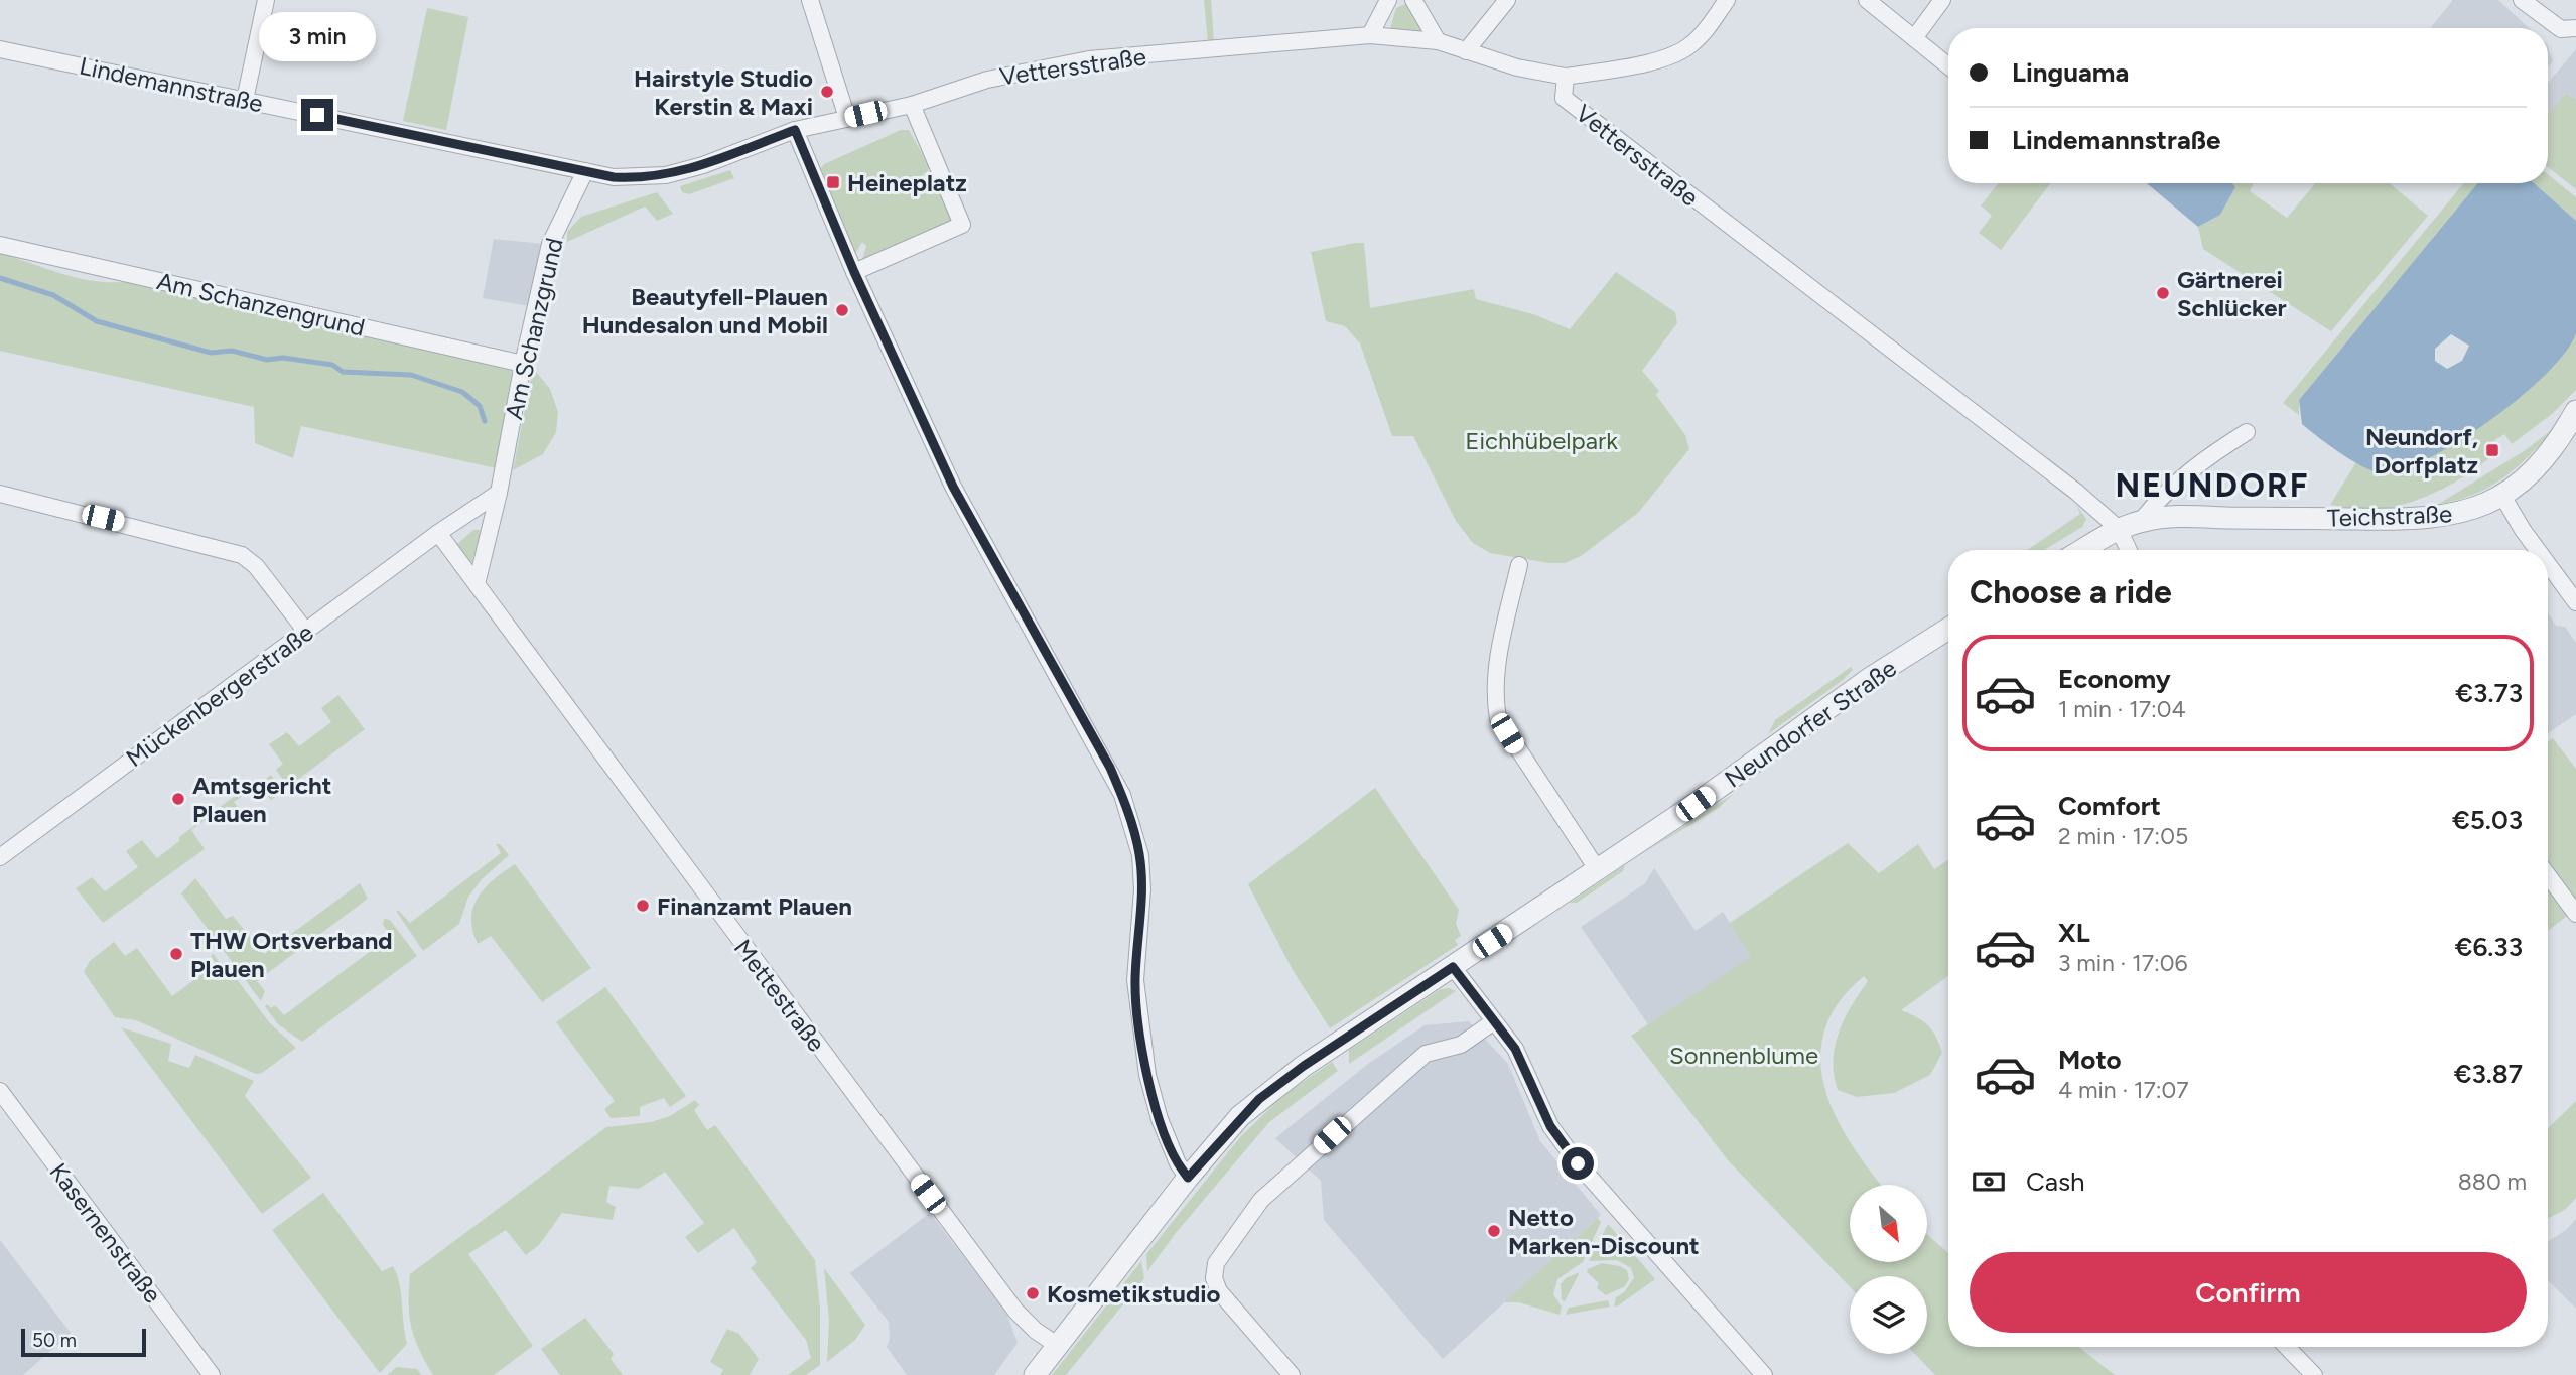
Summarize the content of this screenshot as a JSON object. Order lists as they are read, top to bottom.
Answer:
{
  "streets": {
    "street": [
      "Vettersstraße",
      "Lindemannstraße",
      "Am Schanzengrund",
      "Am Schanzgrund",
      "Teichstraße",
      "Mückenbergerstraße",
      "Neundorfer Straße",
      "Mettestraße",
      "Kasernenstraße"
    ]
  },
  "crossings": [
    ["Vettersstraße", "Teichstraße"],
    ["Lindemannstraße", "Am Schanzgrund"],
    ["Am Schanzengrund", "Am Schanzgrund"],
    ["Am Schanzgrund", "Mettestraße"],
    ["Mückenbergerstraße", "Mettestraße"],
    ["Neundorfer Straße", "Mettestraße"]
  ],
  "districts": ["NEUNDORF"],
  "parks": ["Eichhübelpark", "Sonnenblume"],
  "places": {
    "other": [
      "Hairstyle Studio Kerstin & Maxi",
      "Gärtnerei Schlücker",
      "Beautyfell-Plauen Hundesalon und Mobil",
      "Amtsgericht Plauen",
      "Finanzamt Plauen",
      "THW Ortsverband Plauen",
      "Netto Marken-Discount",
      "Kosmetikstudio"
    ],
    "transit": ["Heineplatz", "Neundorf, Dorfplatz"]
  },
  "scale_bar": "50 m",
  "north": "bottom right",
  "page": {
    "bubble": "3 min",
    "banner": ["Linguama", "Lindemannstraße"],
    "heading": "Choose a ride",
    "list": [
      {
        "name": "Economy",
        "note": "1 min · 17:04",
        "value": "€3.73"
      },
      {
        "name": "Comfort",
        "note": "2 min · 17:05",
        "value": "€5.03"
      },
      {
        "name": "XL",
        "note": "3 min · 17:06",
        "value": "€6.33"
      },
      {
        "name": "Moto",
        "note": "4 min · 17:07",
        "value": "€3.87"
      }
    ],
    "pay": ["Cash", "880 m"],
    "buttons": "Confirm",
    "scale": "50 m"
  }
}
